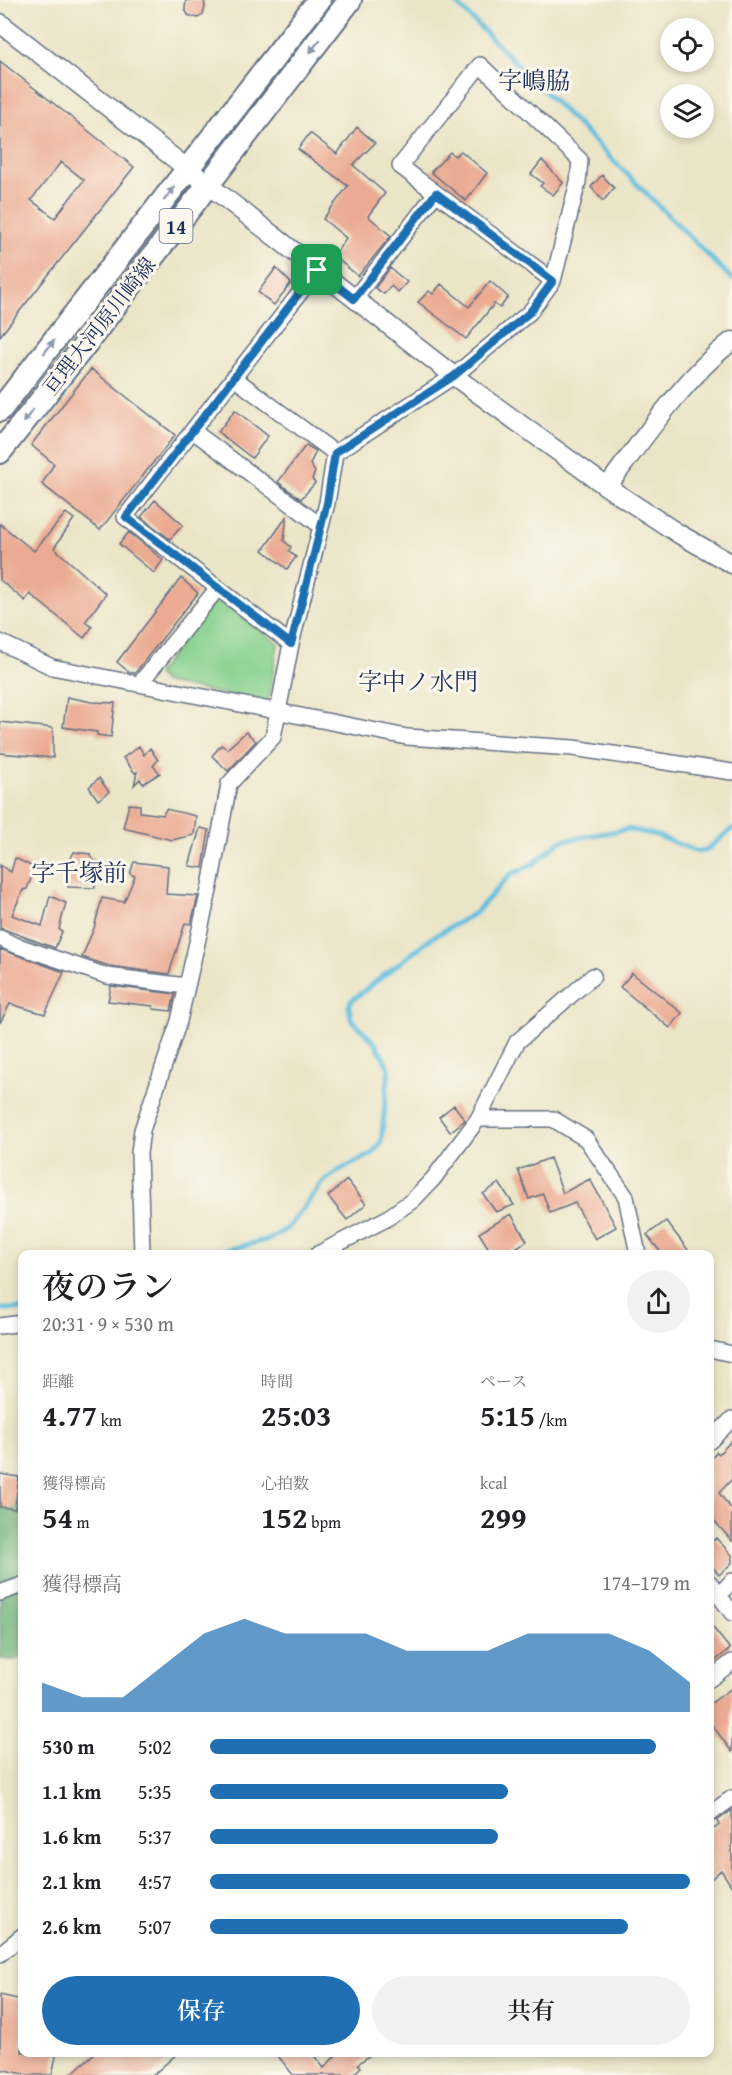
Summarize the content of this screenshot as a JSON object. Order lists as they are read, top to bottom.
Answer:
{
  "streets": {
    "main road": ["14", "亘理大河原川崎線"]
  },
  "districts": ["字嶋脇", "字中ノ水門", "字千塚前"],
  "page": {
    "heading": ["夜のラン", "20:31 · 9 × 530 m"],
    "stats": [
      ["距離", "4.77 km"],
      ["時間", "25:03"],
      ["ペース", "5:15 /km"],
      ["獲得標高", "54 m"],
      ["心拍数", "152 bpm"],
      ["kcal", "299"]
    ],
    "chart": ["獲得標高", "174–179 m"],
    "list": [
      {
        "name": "530 m",
        "note": "5:02"
      },
      {
        "name": "1.1 km",
        "note": "5:35"
      },
      {
        "name": "1.6 km",
        "note": "5:37"
      },
      {
        "name": "2.1 km",
        "note": "4:57"
      },
      {
        "name": "2.6 km",
        "note": "5:07"
      }
    ],
    "buttons": ["保存", "共有"]
  }
}
